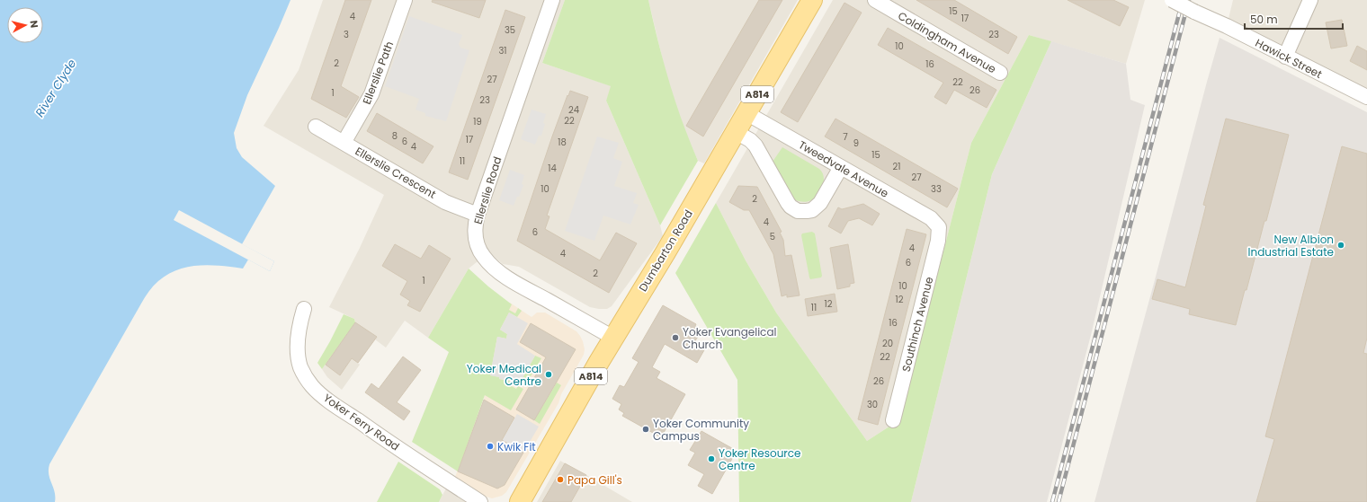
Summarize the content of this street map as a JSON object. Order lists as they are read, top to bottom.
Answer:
{
  "streets": {
    "main road": ["A814", "Dumbarton Road"],
    "street": [
      "Coldingham Avenue",
      "Hawick Street",
      "Ellerslie Path",
      "Tweedvale Avenue",
      "Ellerslie Crescent",
      "Ellerslie Road",
      "Southinch Avenue",
      "Yoker Ferry Road"
    ]
  },
  "crossings": [
    ["Ellerslie Path", "Ellerslie Crescent"],
    ["Tweedvale Avenue", "Dumbarton Road"],
    ["Tweedvale Avenue", "Southinch Avenue"],
    ["Ellerslie Crescent", "Ellerslie Road"],
    ["Ellerslie Road", "Dumbarton Road"]
  ],
  "water": ["River Clyde"],
  "places": [
    "New Albion Industrial Estate",
    "Yoker Evangelical Church",
    "Yoker Medical Centre",
    "Yoker Community Campus",
    "Kwik Fit",
    "Yoker Resource Centre",
    "Papa Gill's"
  ],
  "house_numbers": [
    "15",
    "4",
    "17",
    "35",
    "3",
    "23",
    "10",
    "31",
    "2",
    "16",
    "27",
    "22",
    "26",
    "1",
    "23",
    "24",
    "22",
    "19",
    "8",
    "7",
    "17",
    "6",
    "18",
    "9",
    "4",
    "15",
    "11",
    "21",
    "14",
    "27",
    "10",
    "33",
    "2",
    "4",
    "6",
    "5",
    "4",
    "4",
    "6",
    "2",
    "1",
    "10",
    "12",
    "12",
    "11",
    "16",
    "20",
    "22",
    "26",
    "30"
  ],
  "scale_bar": "50 m",
  "north": "right"
}
